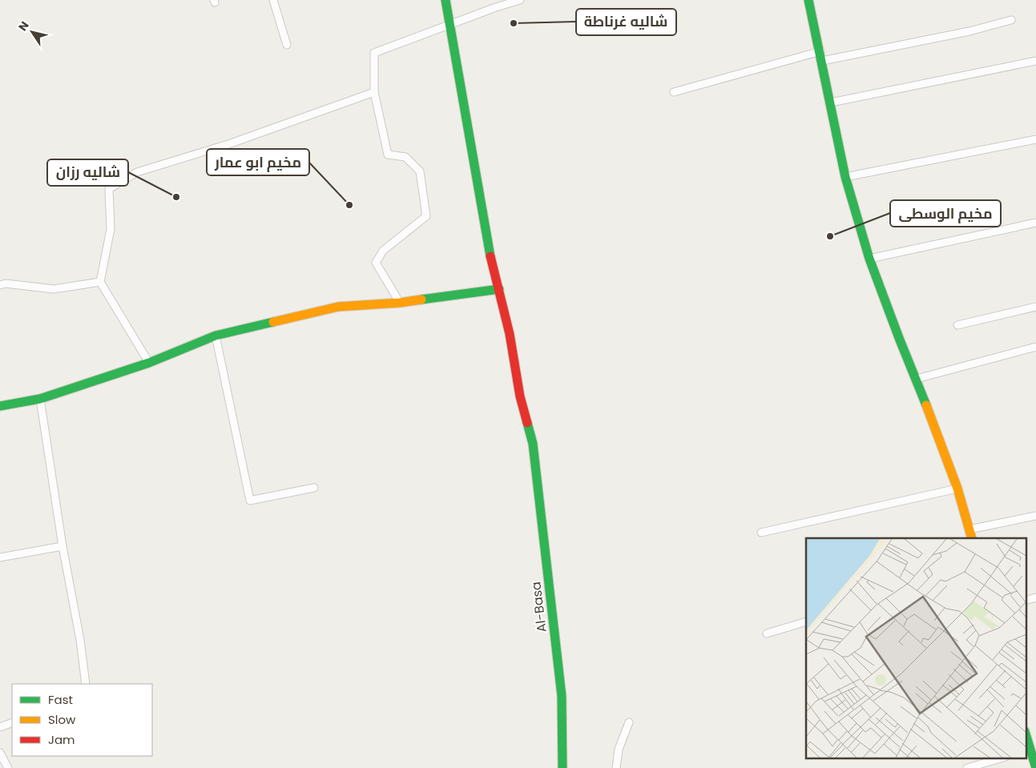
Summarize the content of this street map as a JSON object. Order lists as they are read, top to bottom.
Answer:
{
  "streets": {
    "street": ["Al-Basa"]
  },
  "places": [
    "شاليه غرناطة",
    "شاليه رزان",
    "مخيم ابو عمار",
    "مخيم الوسطى"
  ],
  "legend": ["Fast", "Slow", "Jam"],
  "north": "top left"
}
